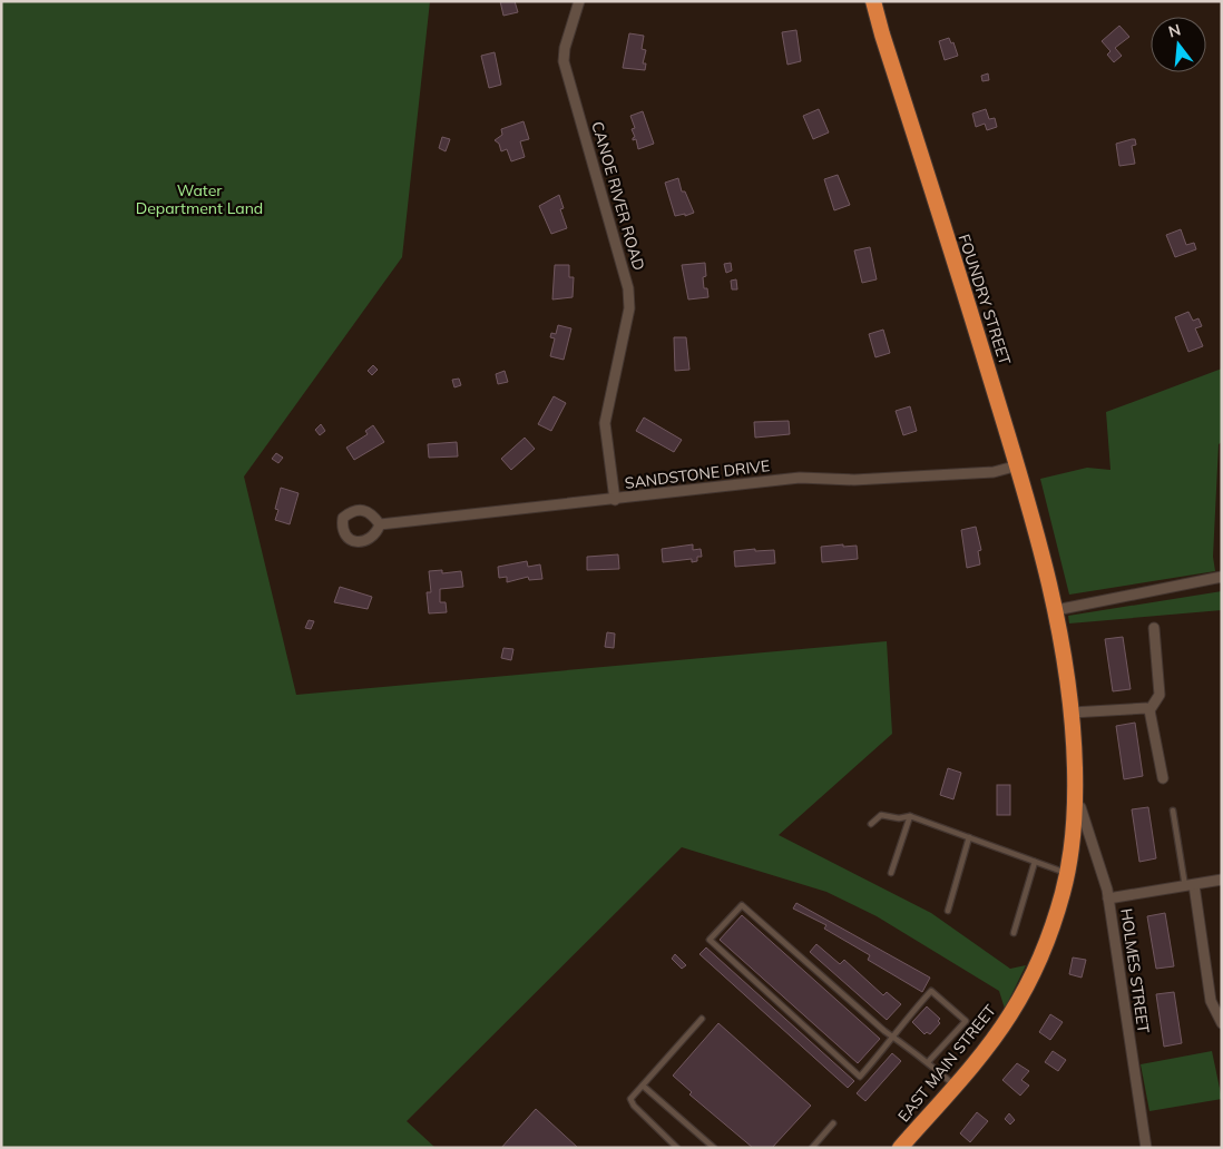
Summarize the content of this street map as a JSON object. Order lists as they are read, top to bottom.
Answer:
{
  "streets": {
    "highway": ["FOUNDRY STREET", "EAST MAIN STREET"],
    "street": ["CANOE RIVER ROAD", "SANDSTONE DRIVE", "HOLMES STREET"]
  },
  "crossings": [
    ["CANOE RIVER ROAD", "SANDSTONE DRIVE"],
    ["FOUNDRY STREET", "SANDSTONE DRIVE"],
    ["FOUNDRY STREET", "EAST MAIN STREET"],
    ["HOLMES STREET", "EAST MAIN STREET"]
  ],
  "parks": ["Water Department Land"],
  "north": "top"
}
